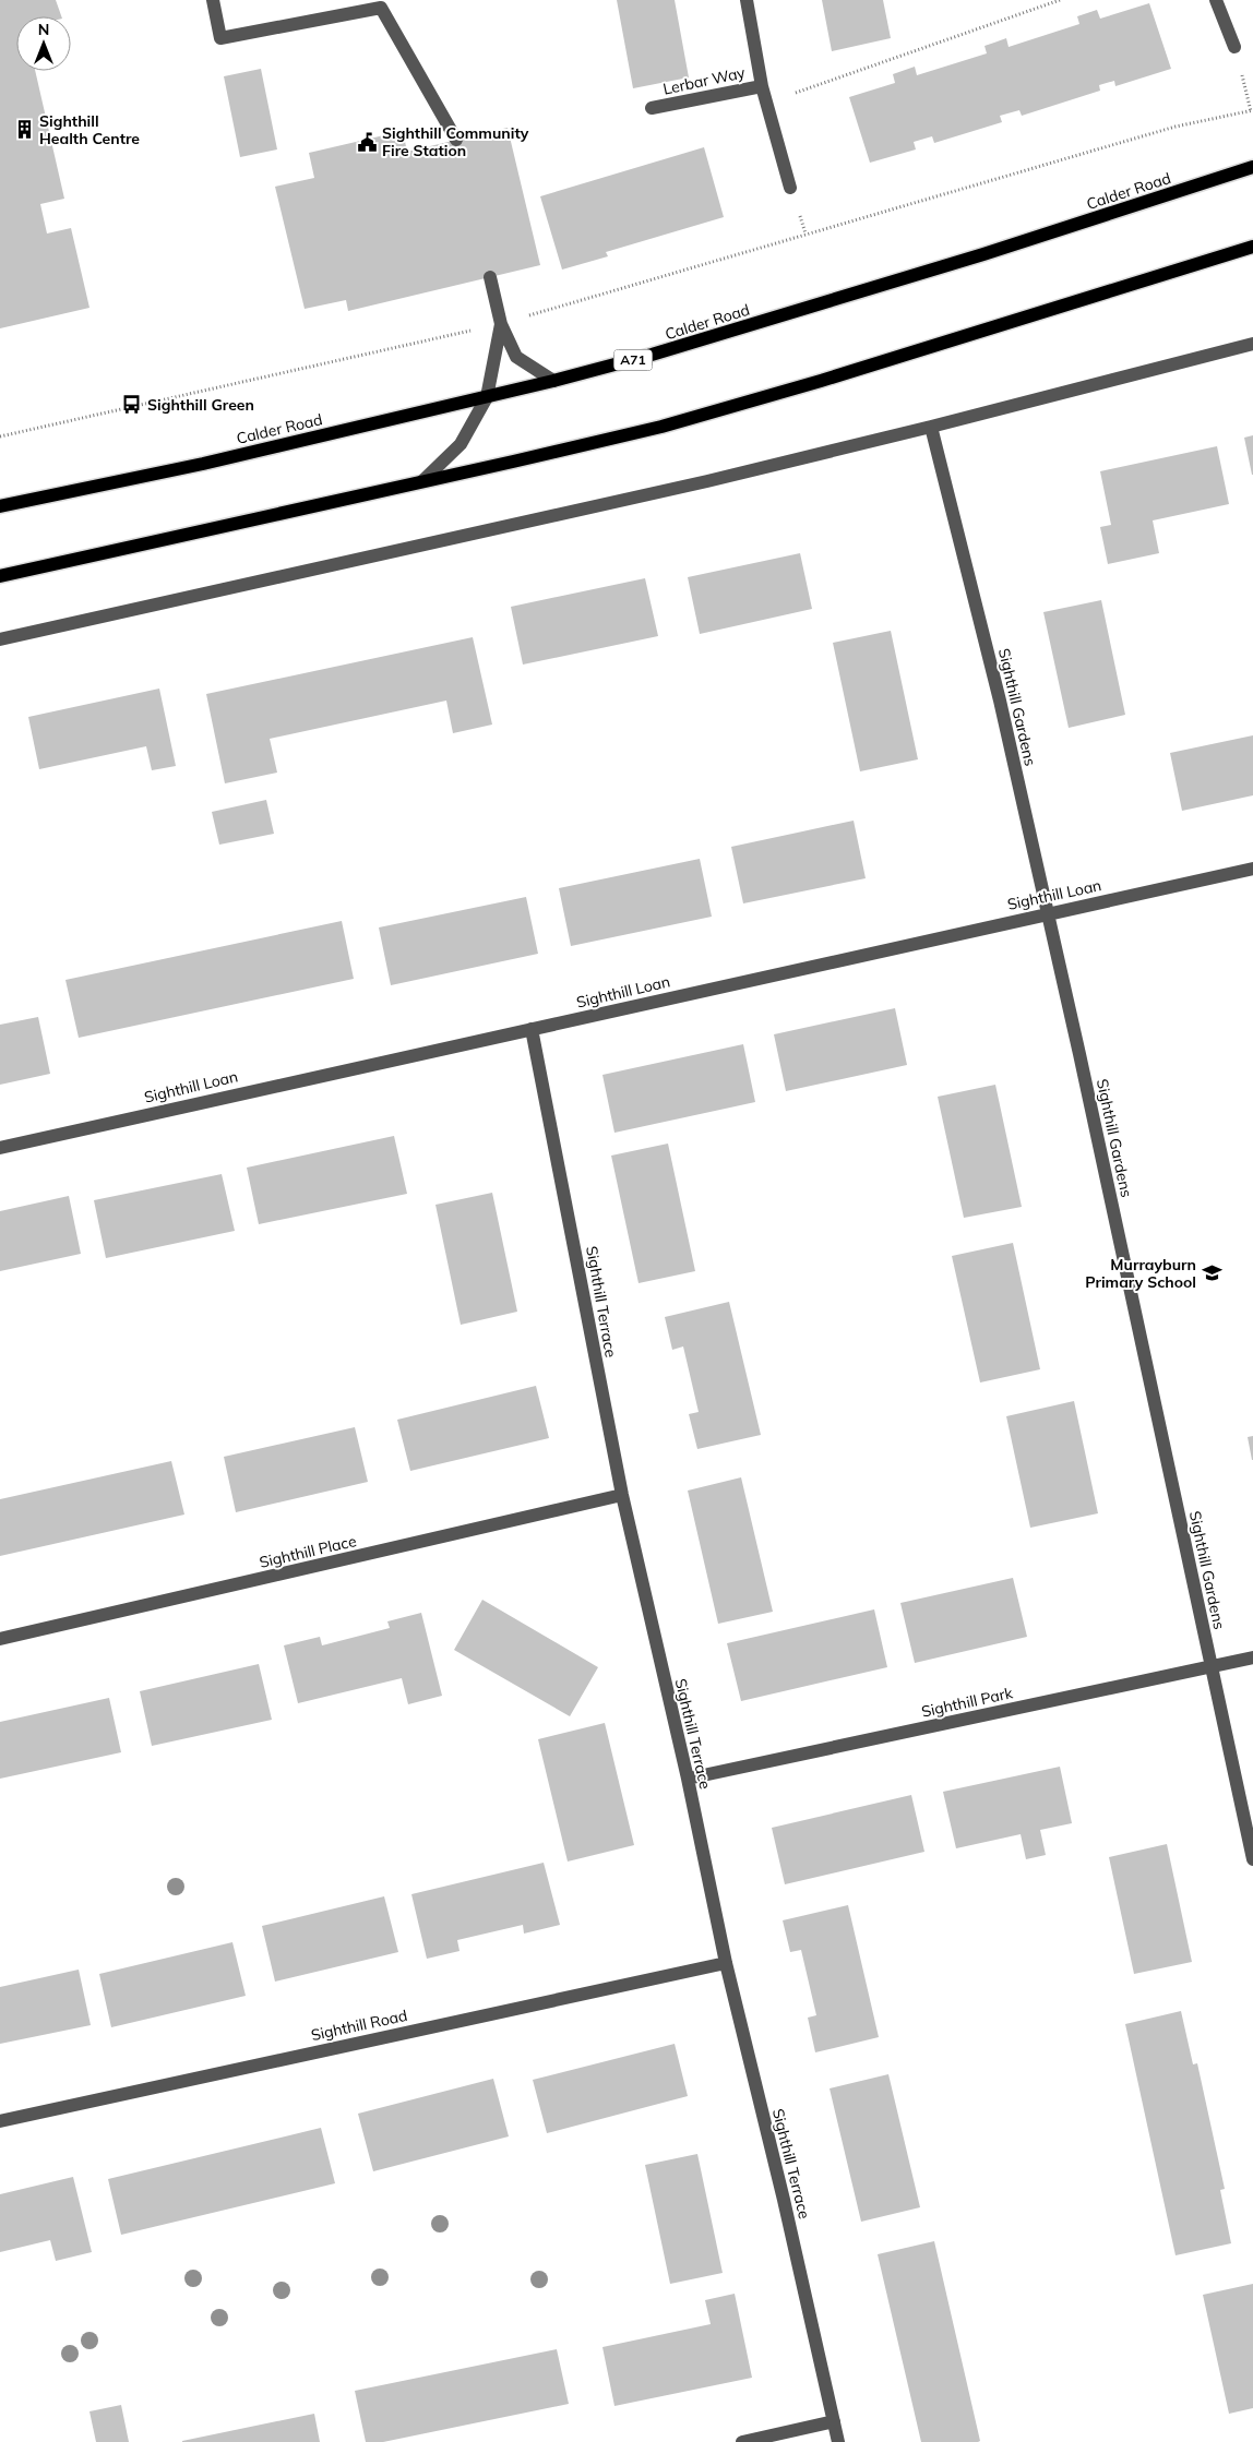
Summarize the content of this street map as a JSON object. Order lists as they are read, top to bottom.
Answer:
{
  "streets": {
    "main road": ["Calder Road", "A71"],
    "street": [
      "Lerbar Way",
      "Sighthill Gardens",
      "Sighthill Loan",
      "Sighthill Terrace",
      "Sighthill Place",
      "Sighthill Park",
      "Sighthill Road"
    ]
  },
  "crossings": [
    ["Sighthill Gardens", "Sighthill Loan"],
    ["Sighthill Gardens", "Sighthill Park"],
    ["Sighthill Loan", "Sighthill Terrace"],
    ["Sighthill Terrace", "Sighthill Place"],
    ["Sighthill Terrace", "Sighthill Park"],
    ["Sighthill Terrace", "Sighthill Road"]
  ],
  "places": {
    "building": ["Sighthill Health Centre"],
    "public building": ["Sighthill Community Fire Station"],
    "bus stop": ["Sighthill Green"],
    "school or university": ["Murrayburn Primary School"]
  },
  "north": "top"
}
